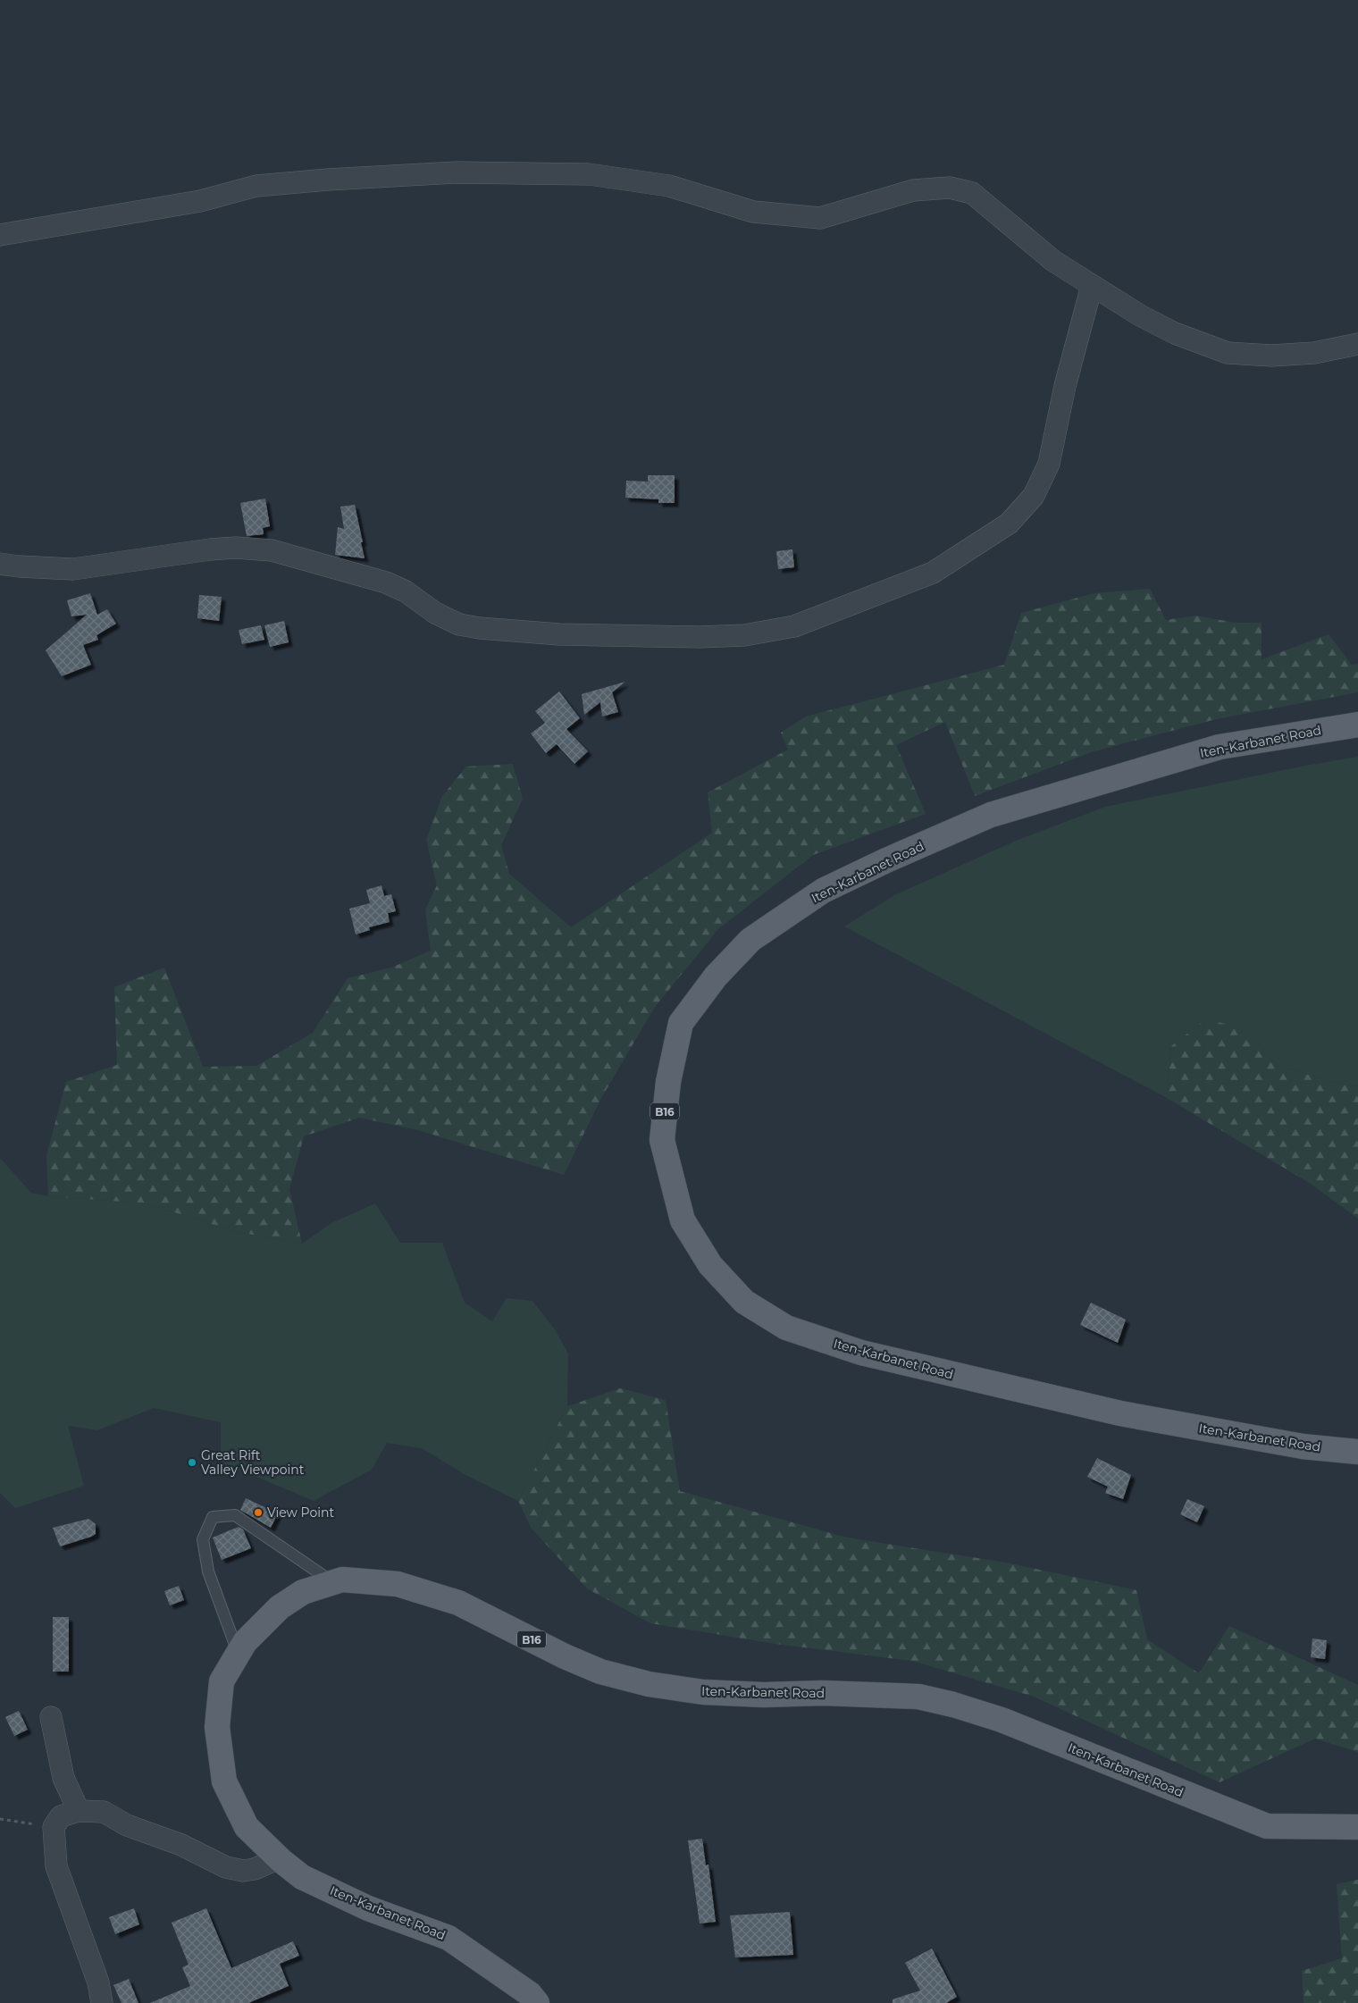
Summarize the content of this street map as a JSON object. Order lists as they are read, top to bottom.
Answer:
{
  "streets": {
    "main road": ["Iten-Karbanet Road", "B16"]
  },
  "places": ["Great Rift Valley Viewpoint", "View Point"]
}
